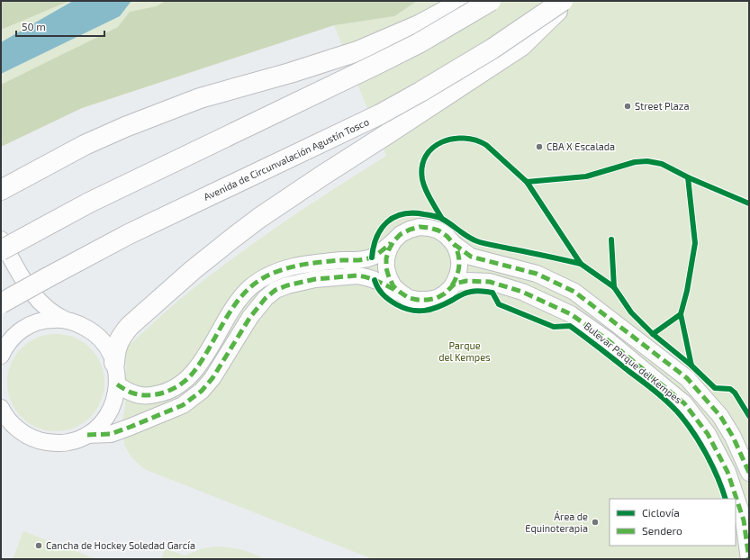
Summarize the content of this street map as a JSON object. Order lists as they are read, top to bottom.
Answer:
{
  "streets": {
    "highway": ["Avenida de Circunvalación Agustín Tosco"],
    "street": ["Bulevar Parque del Kempes"]
  },
  "parks": ["Parque del Kempes"],
  "places": [
    "Street Plaza",
    "CBA X Escalada",
    "Área de Equinoterapia",
    "Cancha de Hockey Soledad García"
  ],
  "legend": ["Ciclovía", "Sendero"],
  "scale_bar": "50 m"
}
